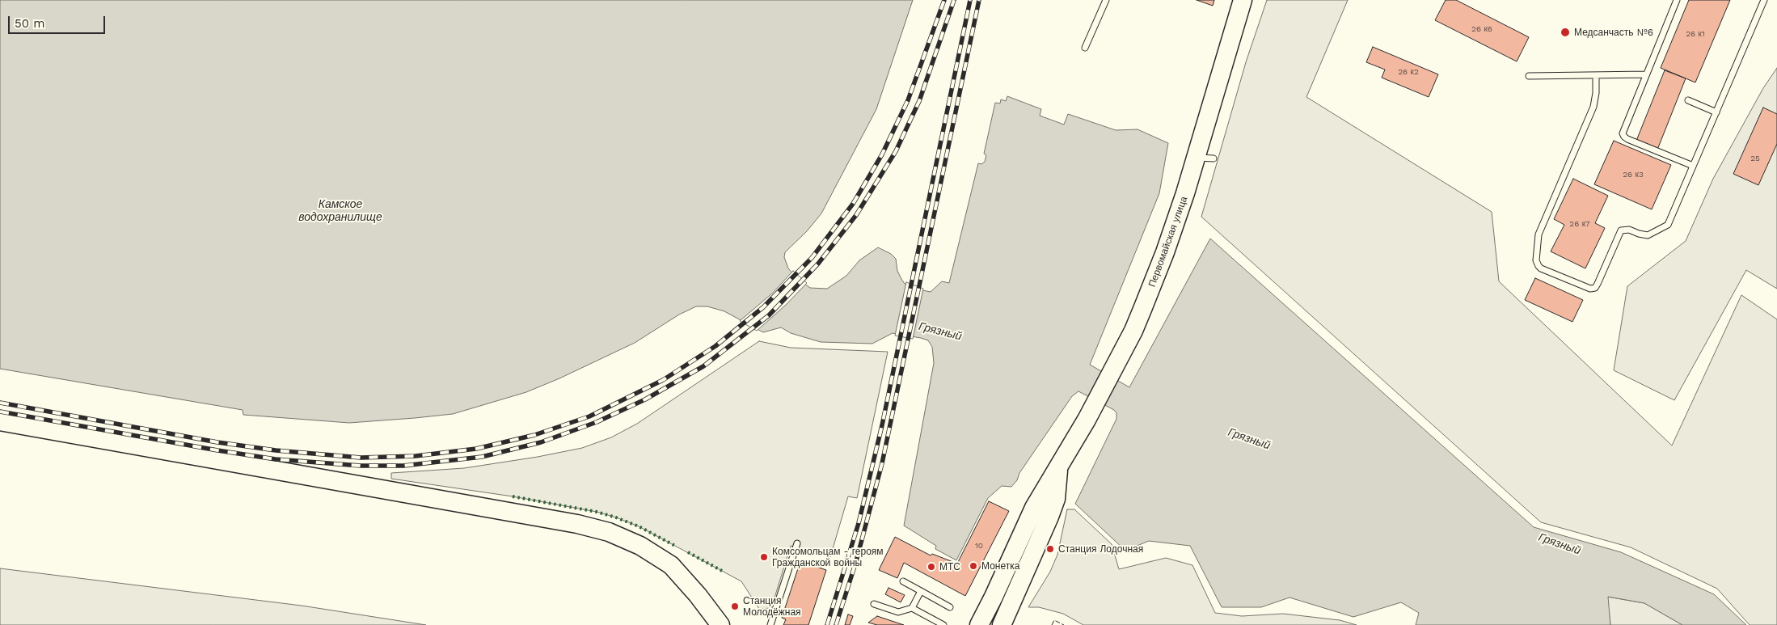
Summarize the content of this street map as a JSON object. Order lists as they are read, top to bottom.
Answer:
{
  "streets": {
    "main road": ["Первомайская улица"]
  },
  "water": ["Камское водохранилище", "Грязный"],
  "places": [
    "Медсанчасть №6",
    "Станция Лодочная",
    "Комсомольцам - героям Гражданской войны",
    "Монетка",
    "МТС",
    "Станция Молодёжная"
  ],
  "house_numbers": [
    "26 к6",
    "26 к1",
    "26 к2",
    "25",
    "26 к3",
    "26 к7",
    "10"
  ],
  "scale_bar": "50 m"
}
